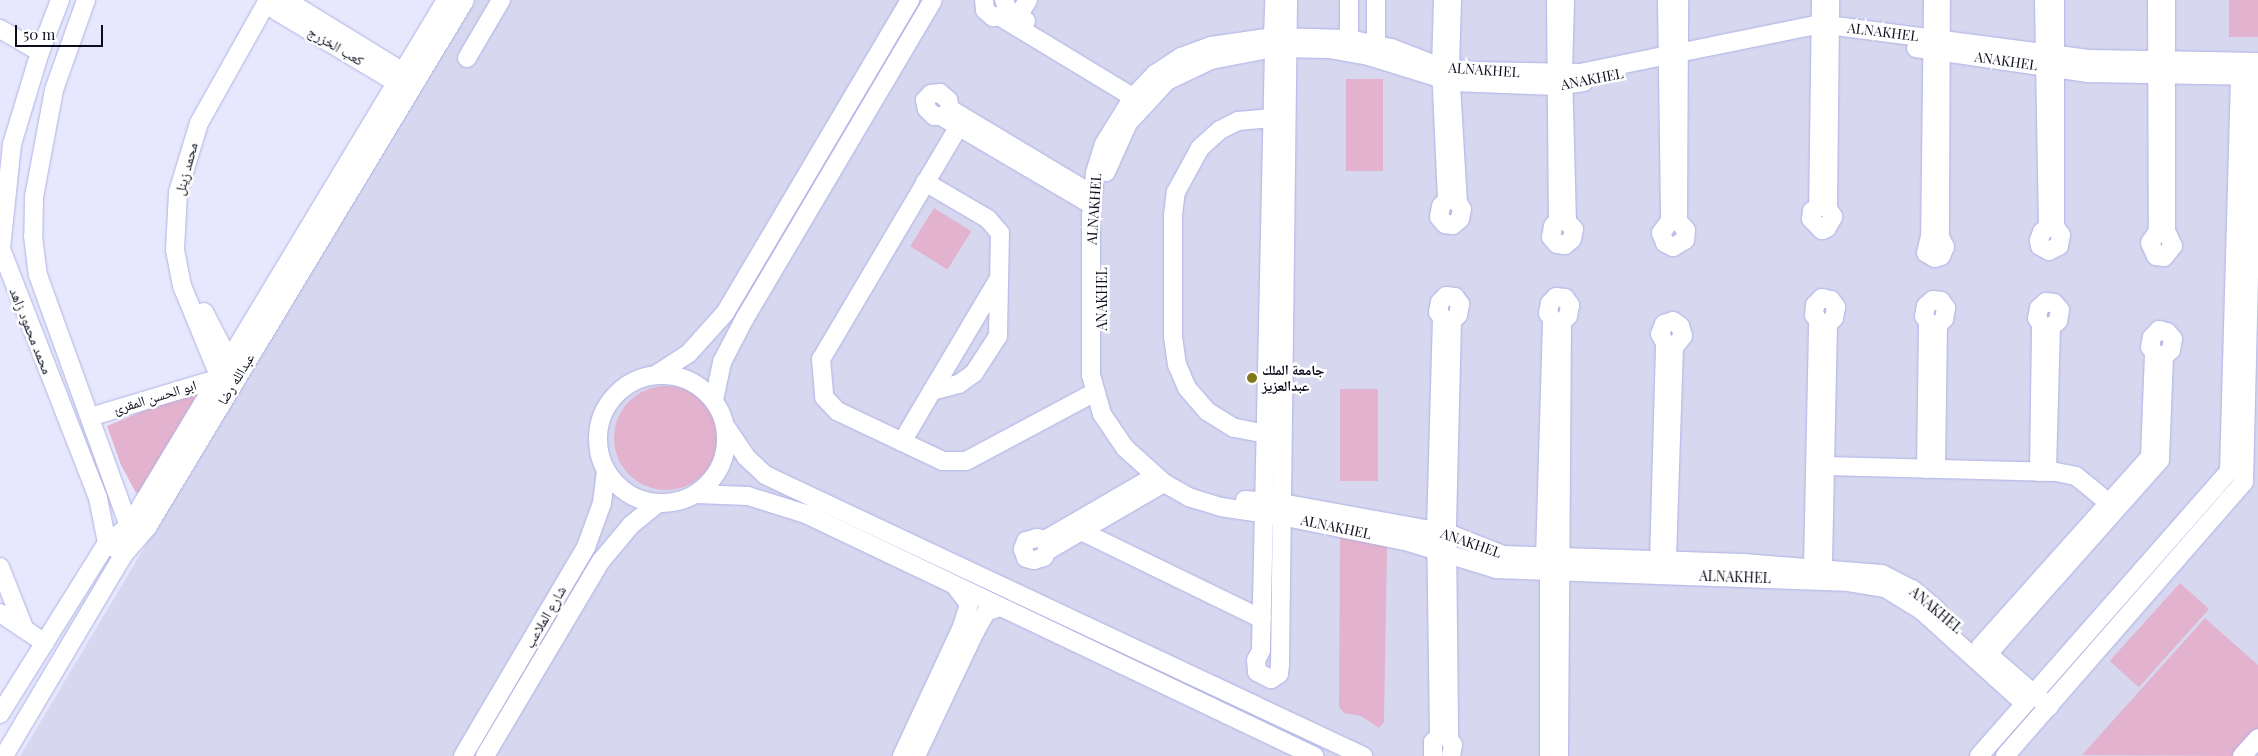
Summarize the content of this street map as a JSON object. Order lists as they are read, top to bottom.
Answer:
{
  "streets": {
    "street": [
      "ALNAKHEL",
      "كعب الخزرج",
      "ANAKHEL",
      "محمد زينل",
      "محمد محمود زاهد",
      "عبدالله رضا",
      "ابو الحسن المقرئ",
      "شارع الملاعب"
    ]
  },
  "crossings": [
    ["ALNAKHEL", "ANAKHEL"],
    ["كعب الخزرج", "محمد زينل"],
    ["كعب الخزرج", "عبدالله رضا"],
    ["محمد زينل", "عبدالله رضا"],
    ["محمد زينل", "ابو الحسن المقرئ"],
    ["محمد محمود زاهد", "عبدالله رضا"],
    ["محمد محمود زاهد", "ابو الحسن المقرئ"],
    ["عبدالله رضا", "ابو الحسن المقرئ"]
  ],
  "places": ["جامعة الملك عبدالعزيز"],
  "scale_bar": "50 m"
}
